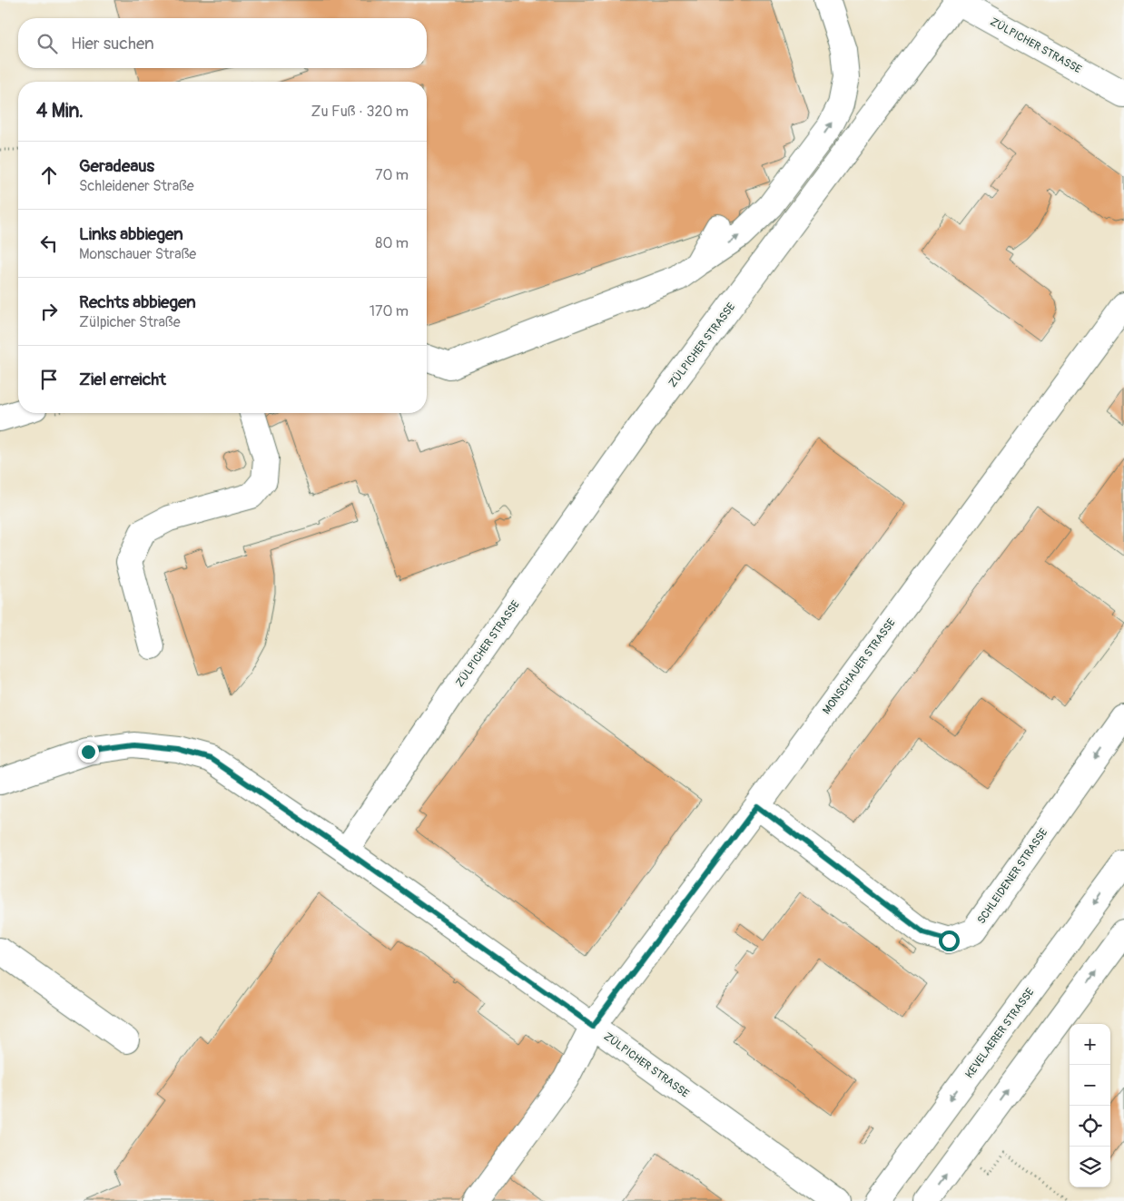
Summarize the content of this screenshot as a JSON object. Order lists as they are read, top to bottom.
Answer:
{
  "streets": {
    "street": [
      "ZÜLPICHER STRASSE",
      "MONSCHAUER STRASSE",
      "SCHLEIDENER STRASSE",
      "KEVELAERER STRASSE"
    ]
  },
  "crossings": [
    ["ZÜLPICHER STRASSE", "MONSCHAUER STRASSE"],
    ["MONSCHAUER STRASSE", "SCHLEIDENER STRASSE"]
  ],
  "page": {
    "search": "Hier suchen",
    "heading": ["4 Min.", "Zu Fuß · 320 m"],
    "list": [
      ["Geradeaus", "Schleidener Straße", "70 m"],
      ["Links abbiegen", "Monschauer Straße", "80 m"],
      ["Rechts abbiegen", "Zülpicher Straße", "170 m"],
      "Ziel erreicht"
    ],
    "map_buttons": ["+", "−"]
  }
}
